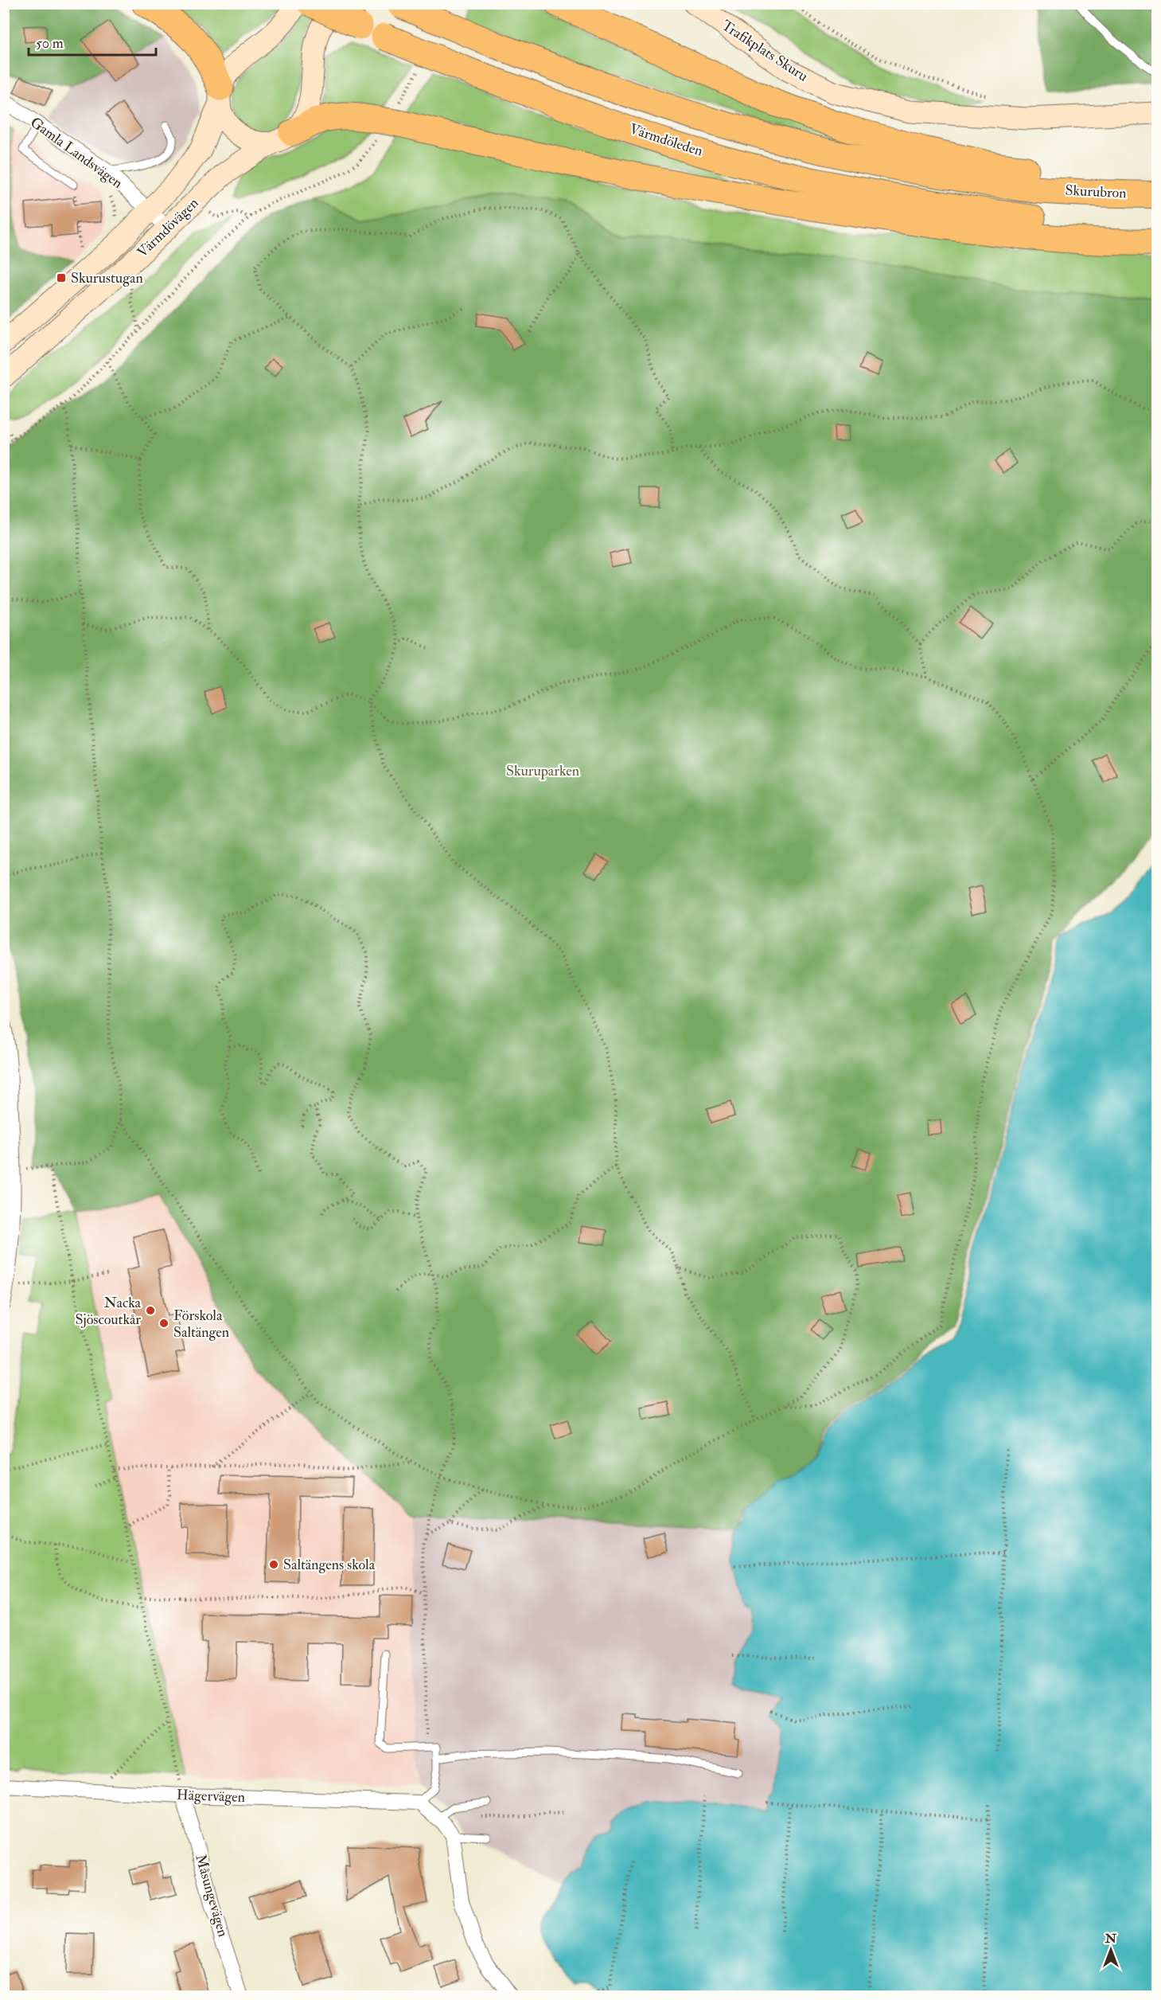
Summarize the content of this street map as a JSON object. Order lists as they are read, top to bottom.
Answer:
{
  "streets": {
    "highway": ["Värmdöleden", "Skurubron"],
    "main road": ["Trafikplats Skuru", "Värmdövägen"],
    "street": ["Gamla Landsvägen", "Hägervägen", "Måsungevägen"]
  },
  "crossings": [
    ["Gamla Landsvägen", "Värmdövägen"],
    ["Hägervägen", "Måsungevägen"]
  ],
  "parks": ["Skuruparken"],
  "places": {
    "transit": ["Skurustugan"],
    "other": ["Nacka Sjöscoutkår", "Förskola Saltängen", "Saltängens skola"]
  },
  "scale_bar": "50 m",
  "north": "top"
}
